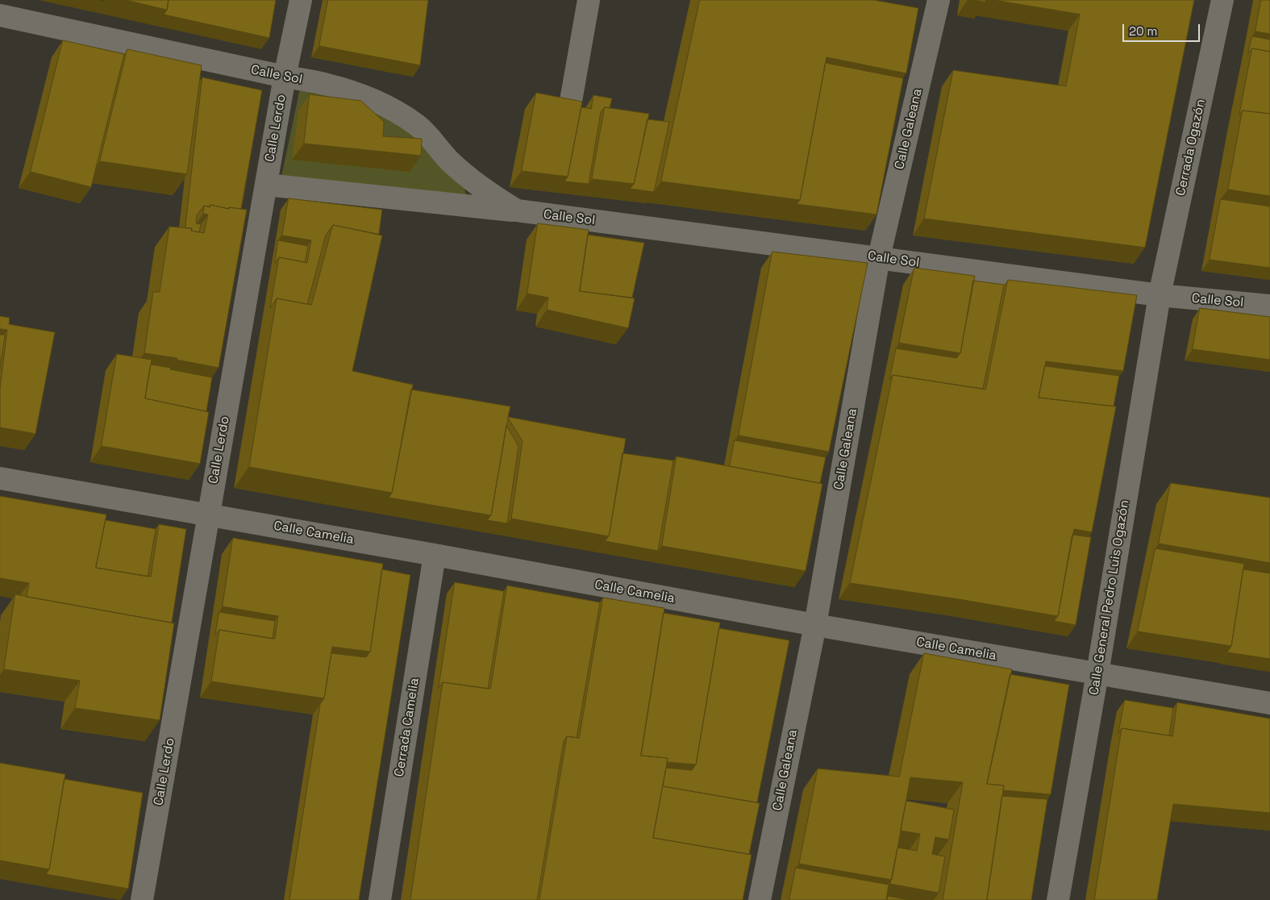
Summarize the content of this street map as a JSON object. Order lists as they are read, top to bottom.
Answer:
{
  "streets": {
    "street": [
      "Calle Sol",
      "Calle Lerdo",
      "Calle Galeana",
      "Cerrada Ogazón",
      "Calle Camelia",
      "Calle General Pedro Luis Ogazón",
      "Cerrada Camelia"
    ]
  },
  "crossings": [
    ["Calle Sol", "Calle Lerdo"],
    ["Calle Sol", "Calle Galeana"],
    ["Calle Sol", "Cerrada Ogazón"],
    ["Calle Sol", "Calle General Pedro Luis Ogazón"],
    ["Calle Lerdo", "Calle Camelia"],
    ["Calle Galeana", "Calle Camelia"],
    ["Cerrada Ogazón", "Calle General Pedro Luis Ogazón"],
    ["Calle Camelia", "Calle General Pedro Luis Ogazón"],
    ["Calle Camelia", "Cerrada Camelia"]
  ],
  "scale_bar": "20 m"
}
